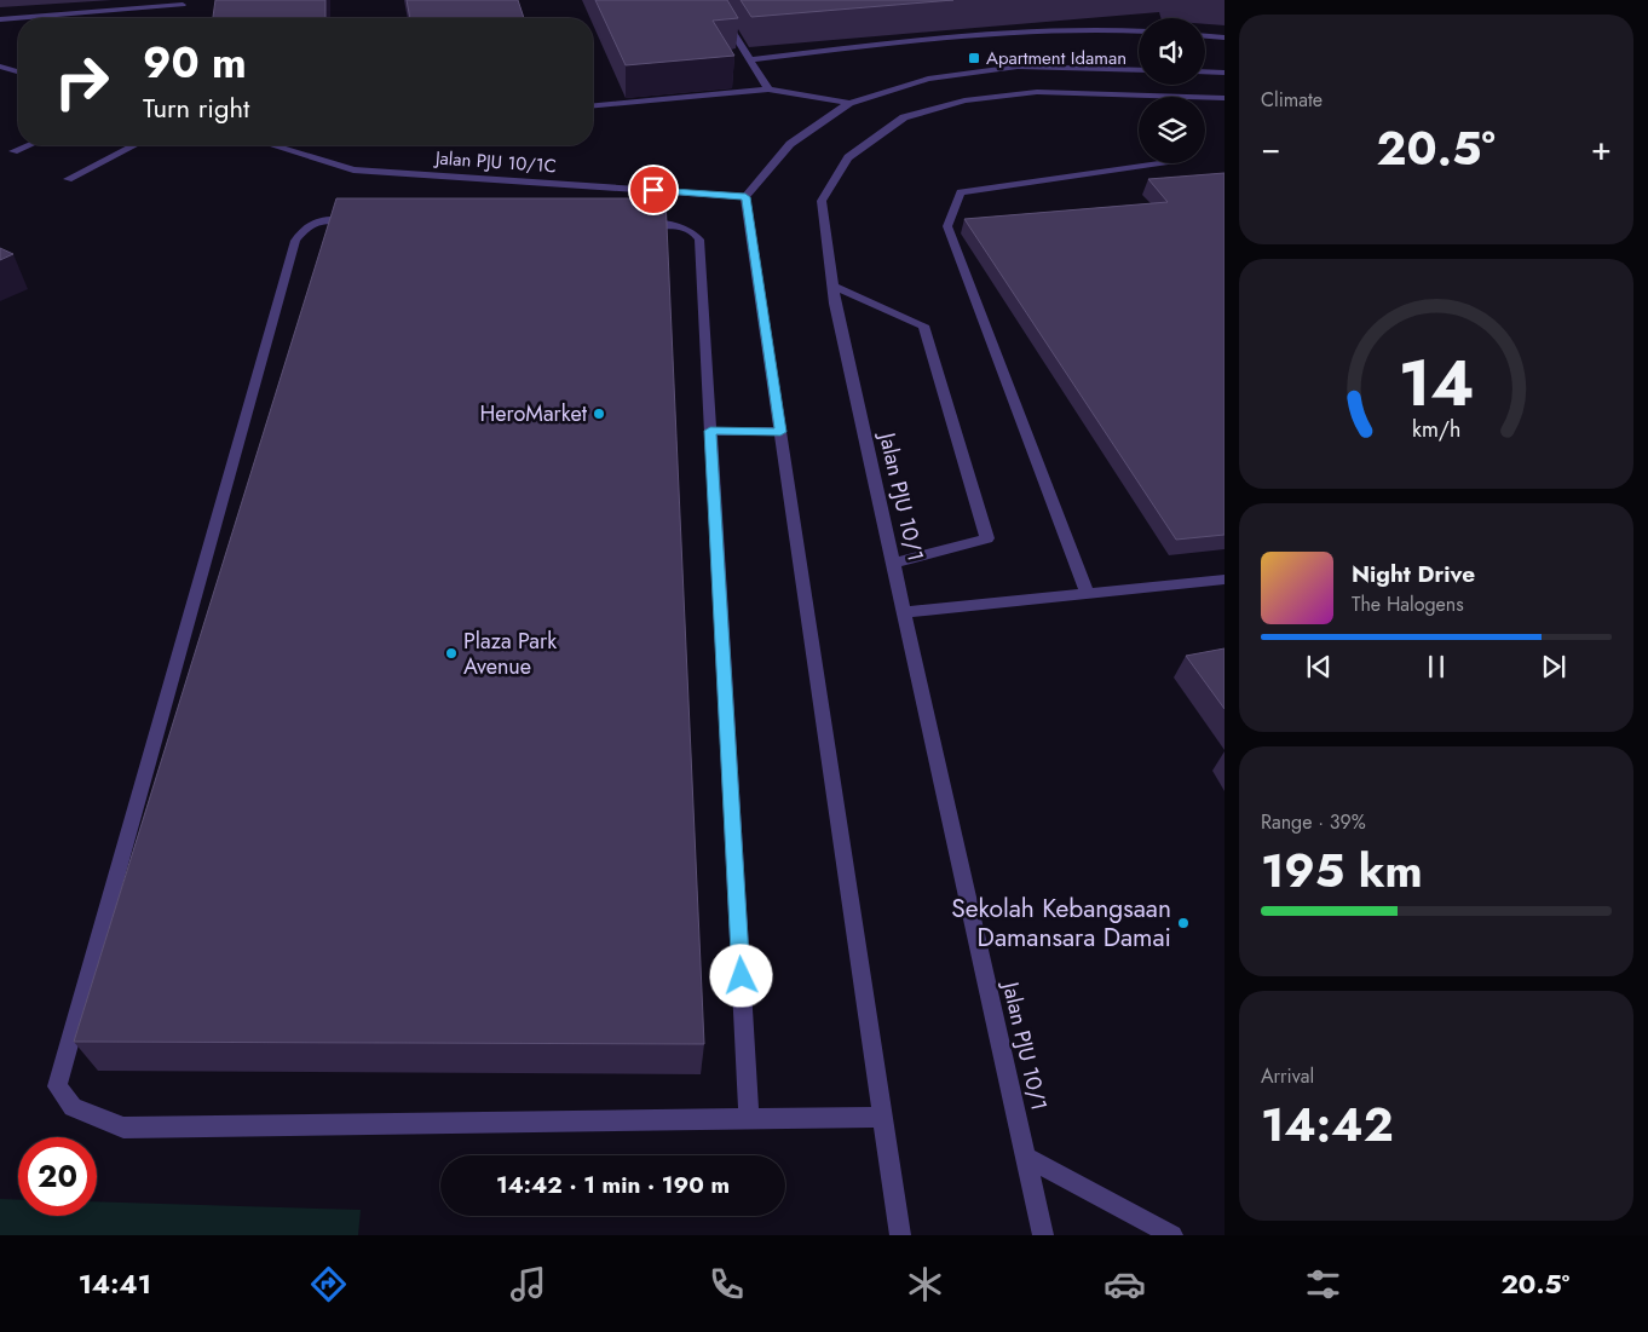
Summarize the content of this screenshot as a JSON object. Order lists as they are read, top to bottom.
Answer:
{
  "streets": {
    "street": ["Jalan PJU 10/1C", "Jalan PJU 10/1"]
  },
  "places": {
    "transit": ["Apartment Idaman"],
    "other": ["HeroMarket", "Plaza Park Avenue", "Sekolah Kebangsaan Damansara Damai"]
  },
  "page": {
    "tile": [
      "Climate",
      ["Range · 39%", "195 km"],
      ["Arrival", "14:42"]
    ],
    "turn": ["90 m", "Turn right"],
    "heat": ["−", "20.5°", "+"],
    "song": ["Night Drive", "The Halogens"],
    "limit": "20",
    "trip": "14:42 · 1 min · 190 m",
    "tabs": ["14:41", "20.5°"],
    "gauge": ["14", "km/h"]
  }
}
